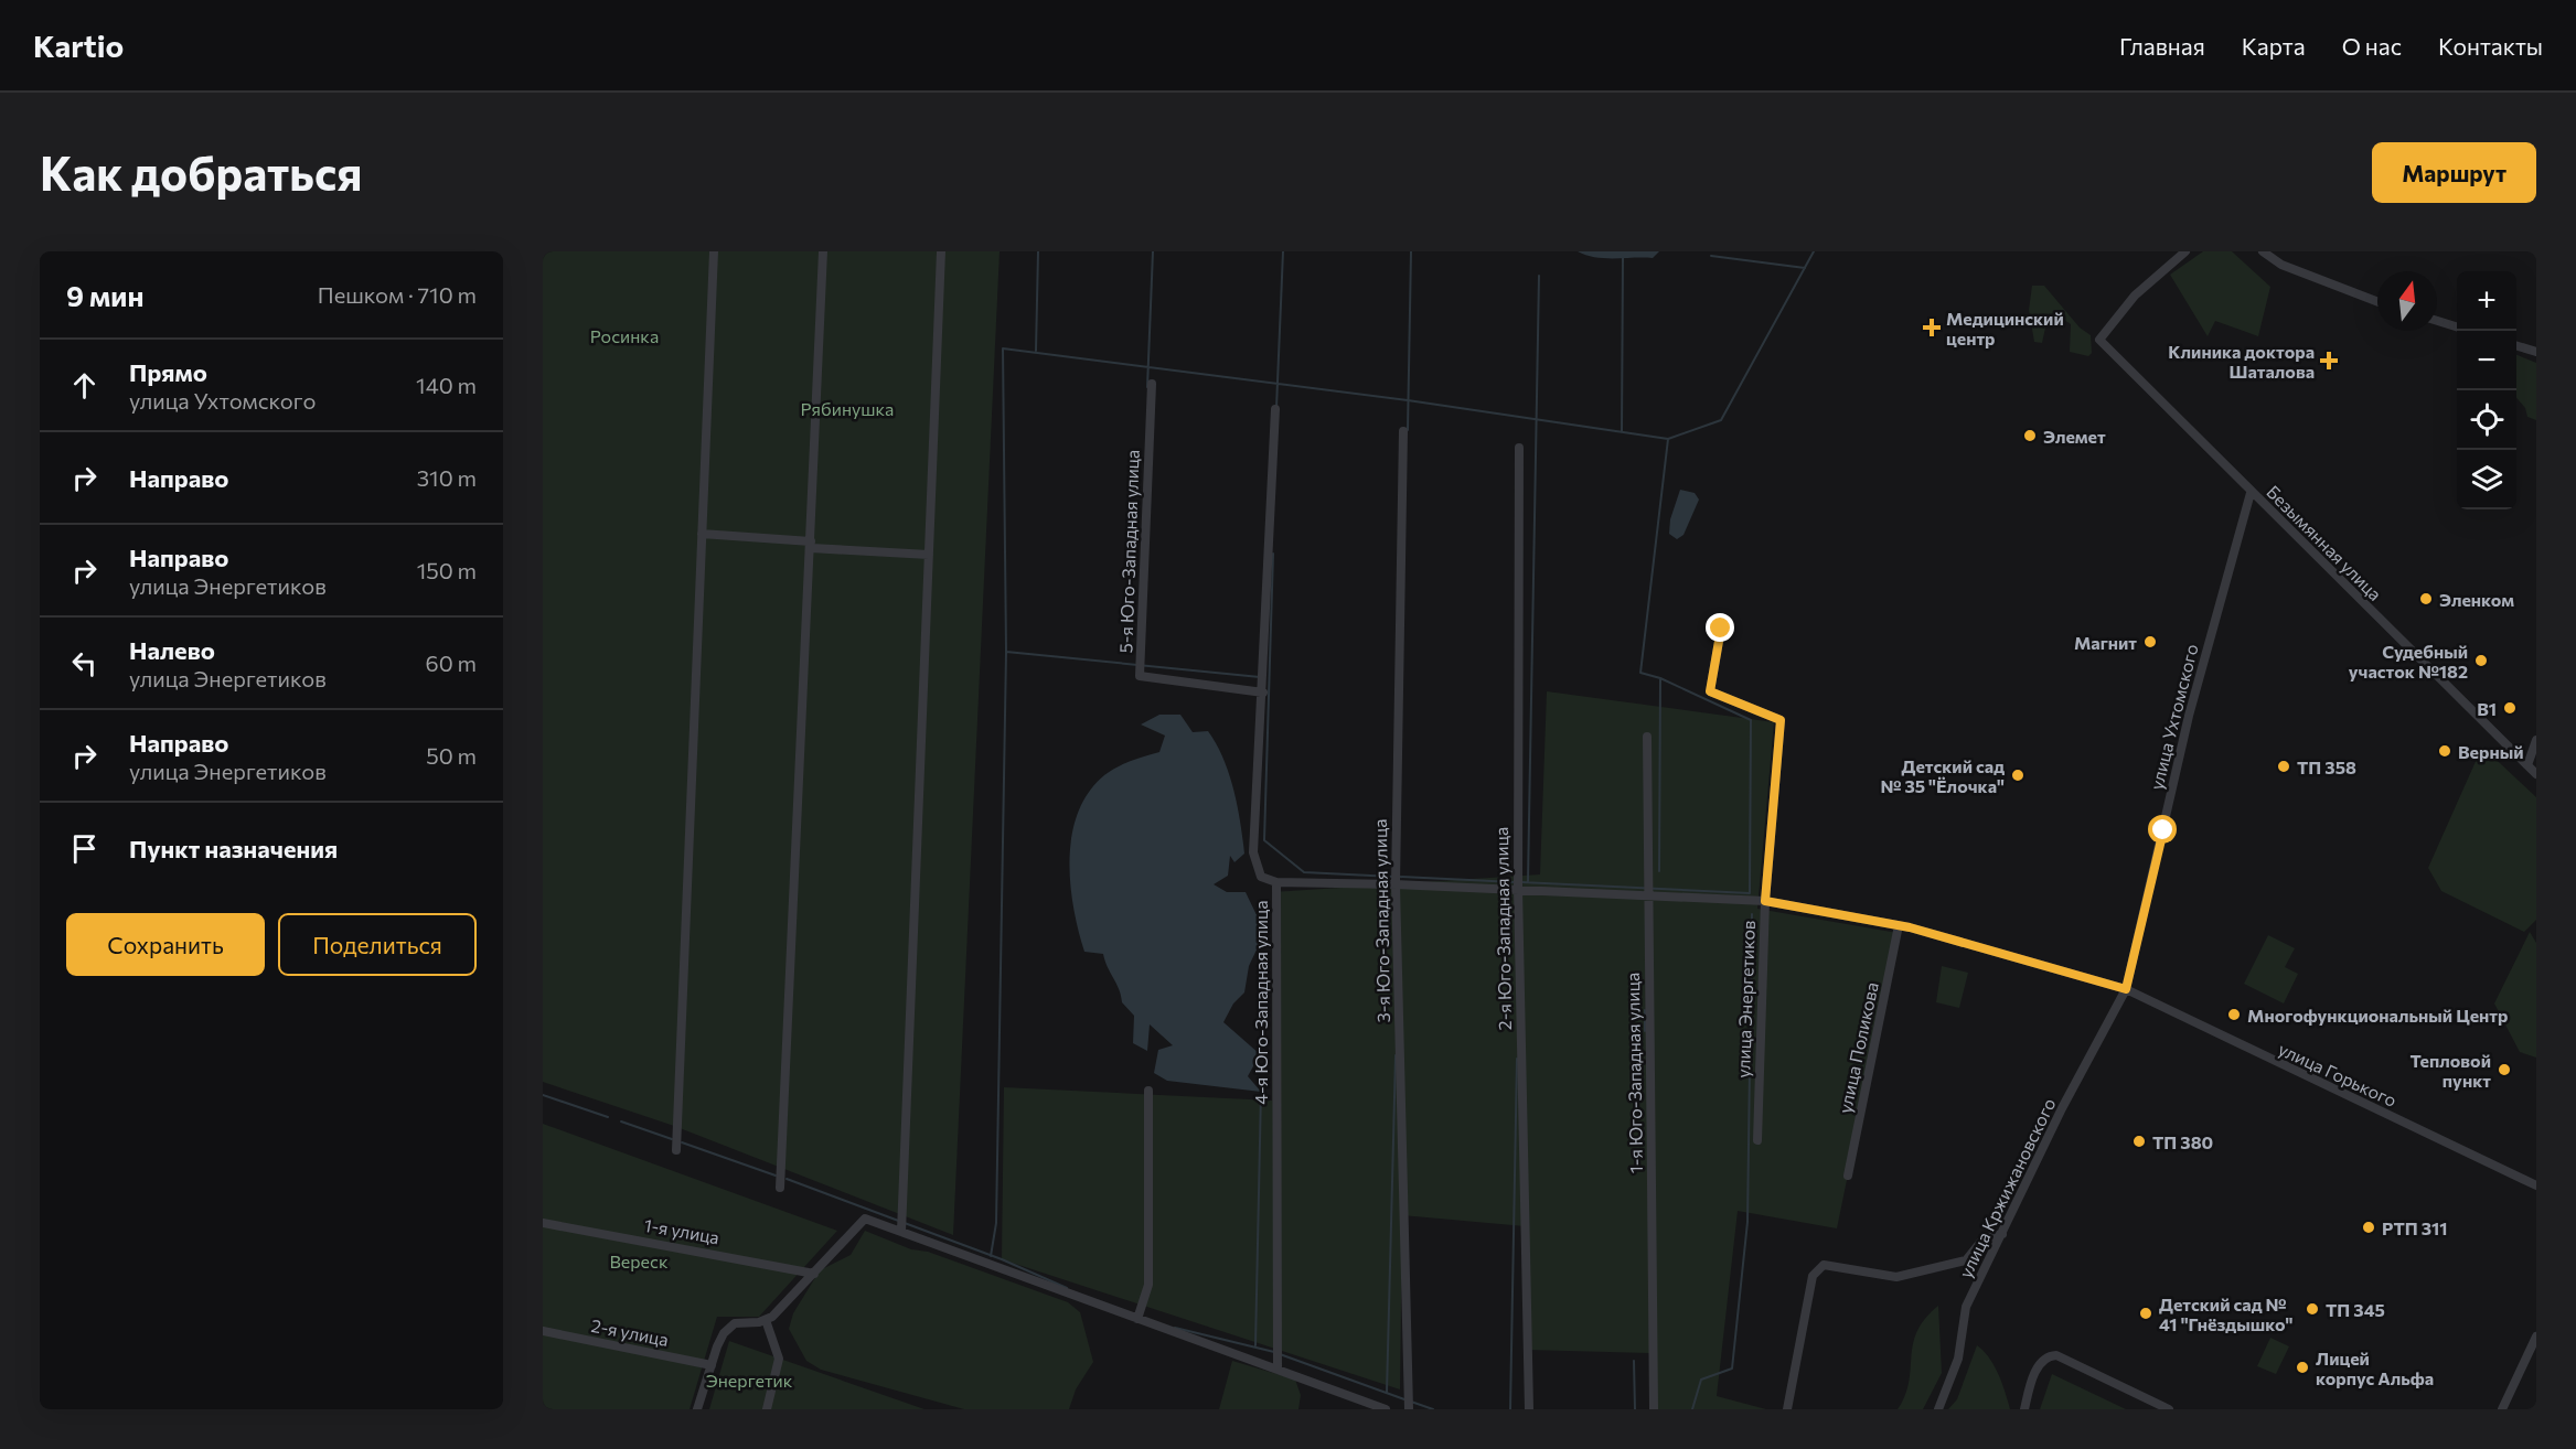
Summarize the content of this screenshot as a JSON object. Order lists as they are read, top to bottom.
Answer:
{
  "streets": {
    "street": [
      "Безымянная улица",
      "5-я Юго-Западная улица",
      "улица Ухтомского",
      "3-я Юго-Западная улица",
      "2-я Юго-Западная улица",
      "улица Энергетиков",
      "4-я Юго-Западная улица",
      "улица Поликова",
      "1-я Юго-Западная улица",
      "улица Горького",
      "улица Кржижановского",
      "1-я улица",
      "2-я улица"
    ]
  },
  "crossings": [
    ["Безымянная улица", "улица Ухтомского"],
    ["5-я Юго-Западная улица", "4-я Юго-Западная улица"],
    ["улица Ухтомского", "улица Горького"],
    ["улица Ухтомского", "улица Кржижановского"],
    ["3-я Юго-Западная улица", "улица Горького"],
    ["2-я Юго-Западная улица", "улица Горького"],
    ["улица Энергетиков", "улица Горького"],
    ["4-я Юго-Западная улица", "улица Горького"],
    ["улица Поликова", "улица Горького"],
    ["1-я Юго-Западная улица", "улица Горького"],
    ["улица Горького", "улица Кржижановского"]
  ],
  "parks": [
    "Росинка",
    "Рябинушка",
    "Вереск",
    "Энергетик"
  ],
  "places": {
    "health": ["Медицинский центр", "Клиника доктора Шаталова"],
    "other": [
      "Элемет",
      "Эленком",
      "Магнит",
      "Судебный участок №182",
      "B1",
      "Верный",
      "ТП 358",
      "Детский сад № 35 \"Ёлочка\"",
      "Многофункциональный Центр",
      "Тепловой пункт",
      "ТП 380",
      "РТП 311",
      "ТП 345",
      "Детский сад № 41 \"Гнёздышко\"",
      "Лицей корпус Альфа"
    ]
  },
  "north": "top",
  "page": {
    "header": "Kartio",
    "nav": [
      "Главная",
      "Карта",
      "О нас",
      "Контакты"
    ],
    "buttons": [
      "Маршрут",
      ["Сохранить", "Поделиться"]
    ],
    "title": "Как добраться",
    "heading": ["9 мин", "Пешком · 710 m"],
    "map_buttons": ["+", "−"],
    "list": [
      ["Прямо", "улица Ухтомского", "140 m"],
      ["Направо", "310 m"],
      ["Направо", "улица Энергетиков", "150 m"],
      ["Налево", "улица Энергетиков", "60 m"],
      ["Направо", "улица Энергетиков", "50 m"],
      "Пункт назначения"
    ]
  }
}
